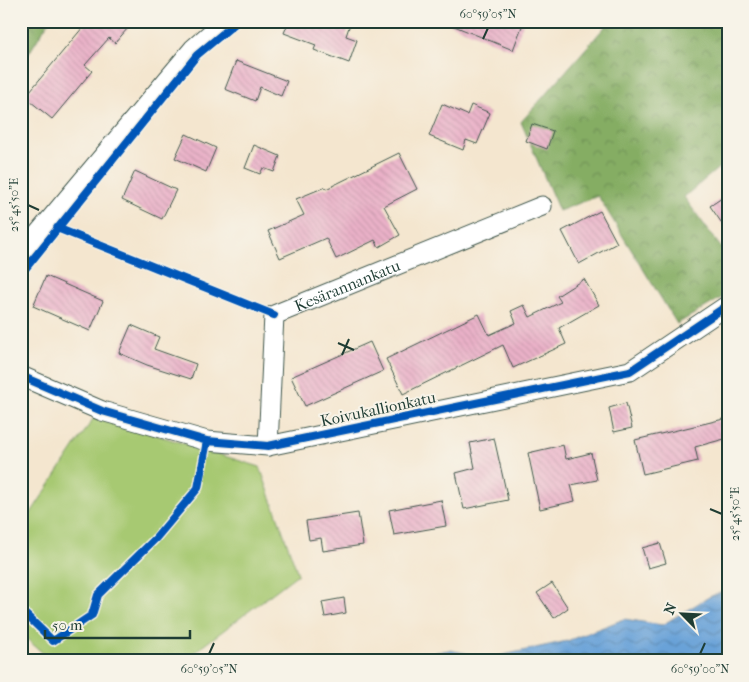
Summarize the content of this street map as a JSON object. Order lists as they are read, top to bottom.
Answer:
{
  "streets": {
    "street": ["Kesärannankatu", "Koivukallionkatu"]
  },
  "crossings": [
    ["Kesärannankatu", "Koivukallionkatu"]
  ],
  "scale_bar": "50 m",
  "north": "top left",
  "coordinates": ["60°59'05\"N", "25°45'50\"E", "60°59'00\"N"]
}
